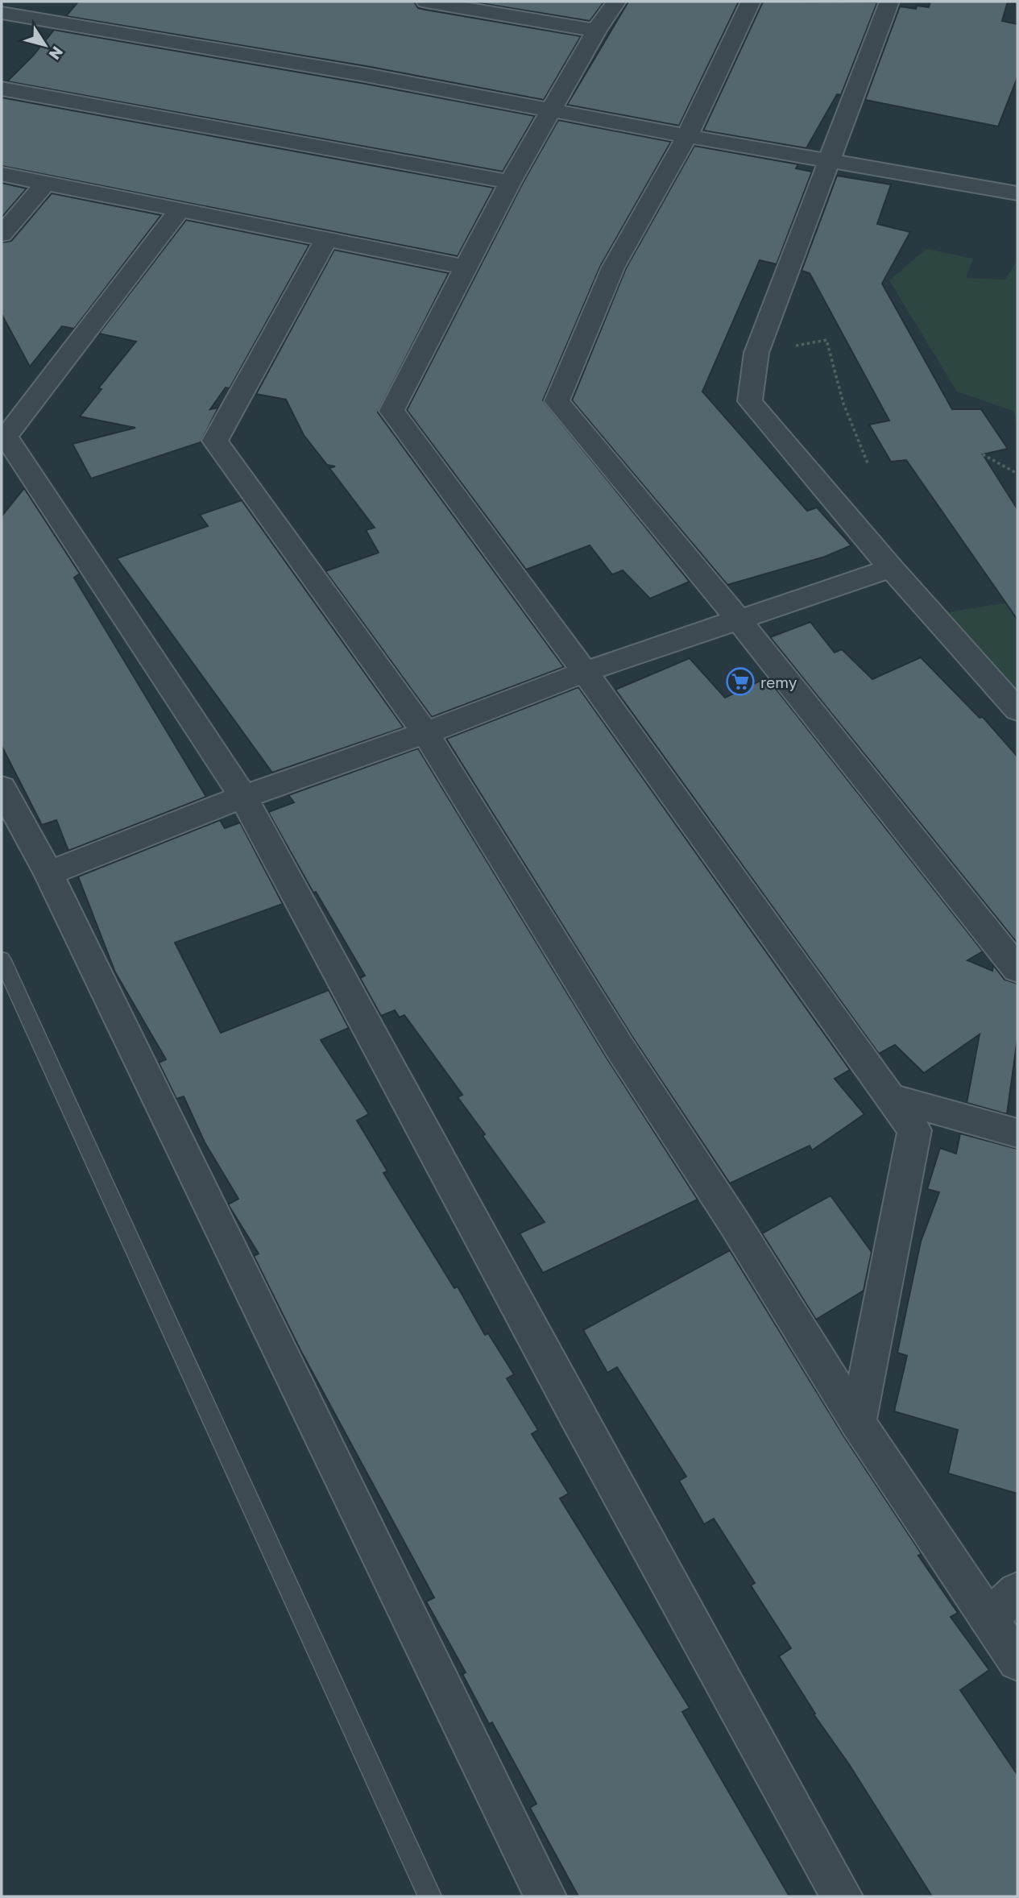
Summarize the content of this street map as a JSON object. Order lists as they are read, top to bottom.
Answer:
{
  "places": {
    "supermarket": ["remy"]
  },
  "north": "bottom right"
}
